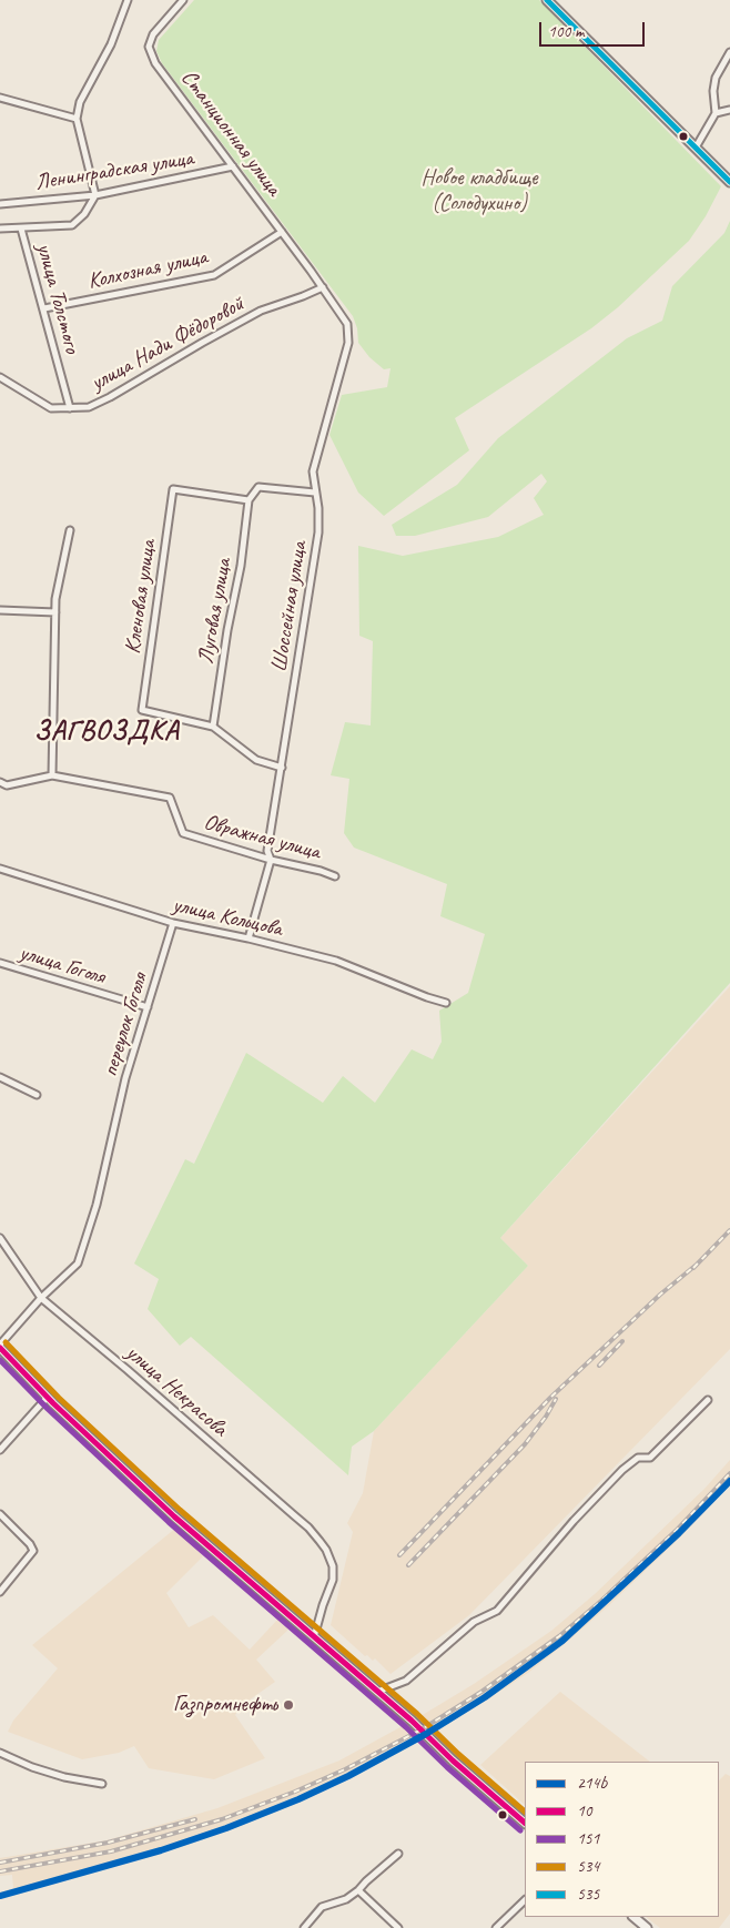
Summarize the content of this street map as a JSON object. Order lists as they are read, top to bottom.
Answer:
{
  "streets": {
    "street": [
      "Станционная улица",
      "Ленинградская улица",
      "Колхозная улица",
      "улица Толстого",
      "улица Нади Фёдоровой",
      "Кленовая улица",
      "Шоссейная улица",
      "Луговая улица",
      "Овражная улица",
      "улица Кольцова",
      "улица Гоголя",
      "переулок Гоголя",
      "улица Некрасова"
    ]
  },
  "crossings": [
    ["Станционная улица", "Ленинградская улица"],
    ["Станционная улица", "Колхозная улица"],
    ["Станционная улица", "улица Нади Фёдоровой"],
    ["Станционная улица", "Шоссейная улица"],
    ["Колхозная улица", "улица Толстого"],
    ["улица Толстого", "улица Нади Фёдоровой"],
    ["улица Нади Фёдоровой", "Шоссейная улица"],
    ["Кленовая улица", "Луговая улица"],
    ["Шоссейная улица", "Овражная улица"],
    ["Шоссейная улица", "улица Кольцова"],
    ["улица Кольцова", "переулок Гоголя"],
    ["улица Гоголя", "переулок Гоголя"],
    ["переулок Гоголя", "улица Некрасова"]
  ],
  "districts": ["ЗАГВОЗДКА"],
  "parks": ["Новое кладбище (Солодухино)"],
  "places": ["Газпромнефть"],
  "lines": [
    "transit line 535",
    "transit line 534",
    "transit line 10",
    "transit line 151",
    "transit line 214Ь"
  ],
  "legend": [
    "214Ь",
    "10",
    "151",
    "534",
    "535"
  ],
  "scale_bar": "100 m"
}
